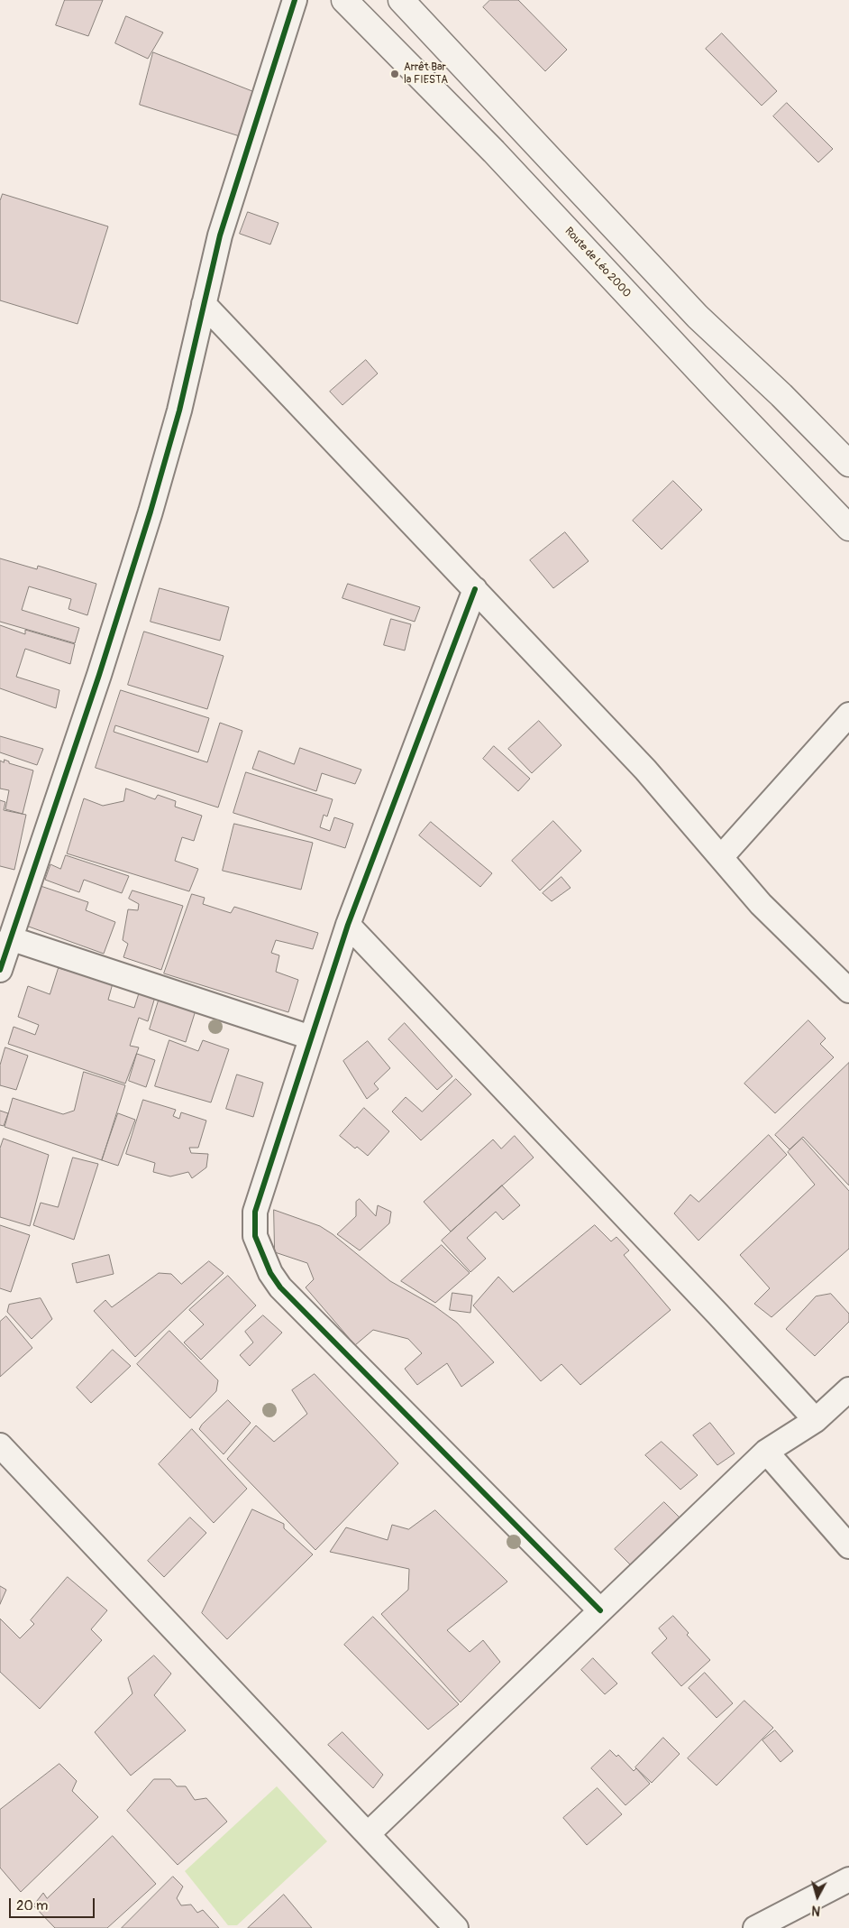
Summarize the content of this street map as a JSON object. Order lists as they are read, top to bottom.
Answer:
{
  "streets": {
    "street": ["Route de Léo 2000"]
  },
  "places": ["Arrêt Bar la FIESTA"],
  "scale_bar": "20 m",
  "north": "bottom"
}
